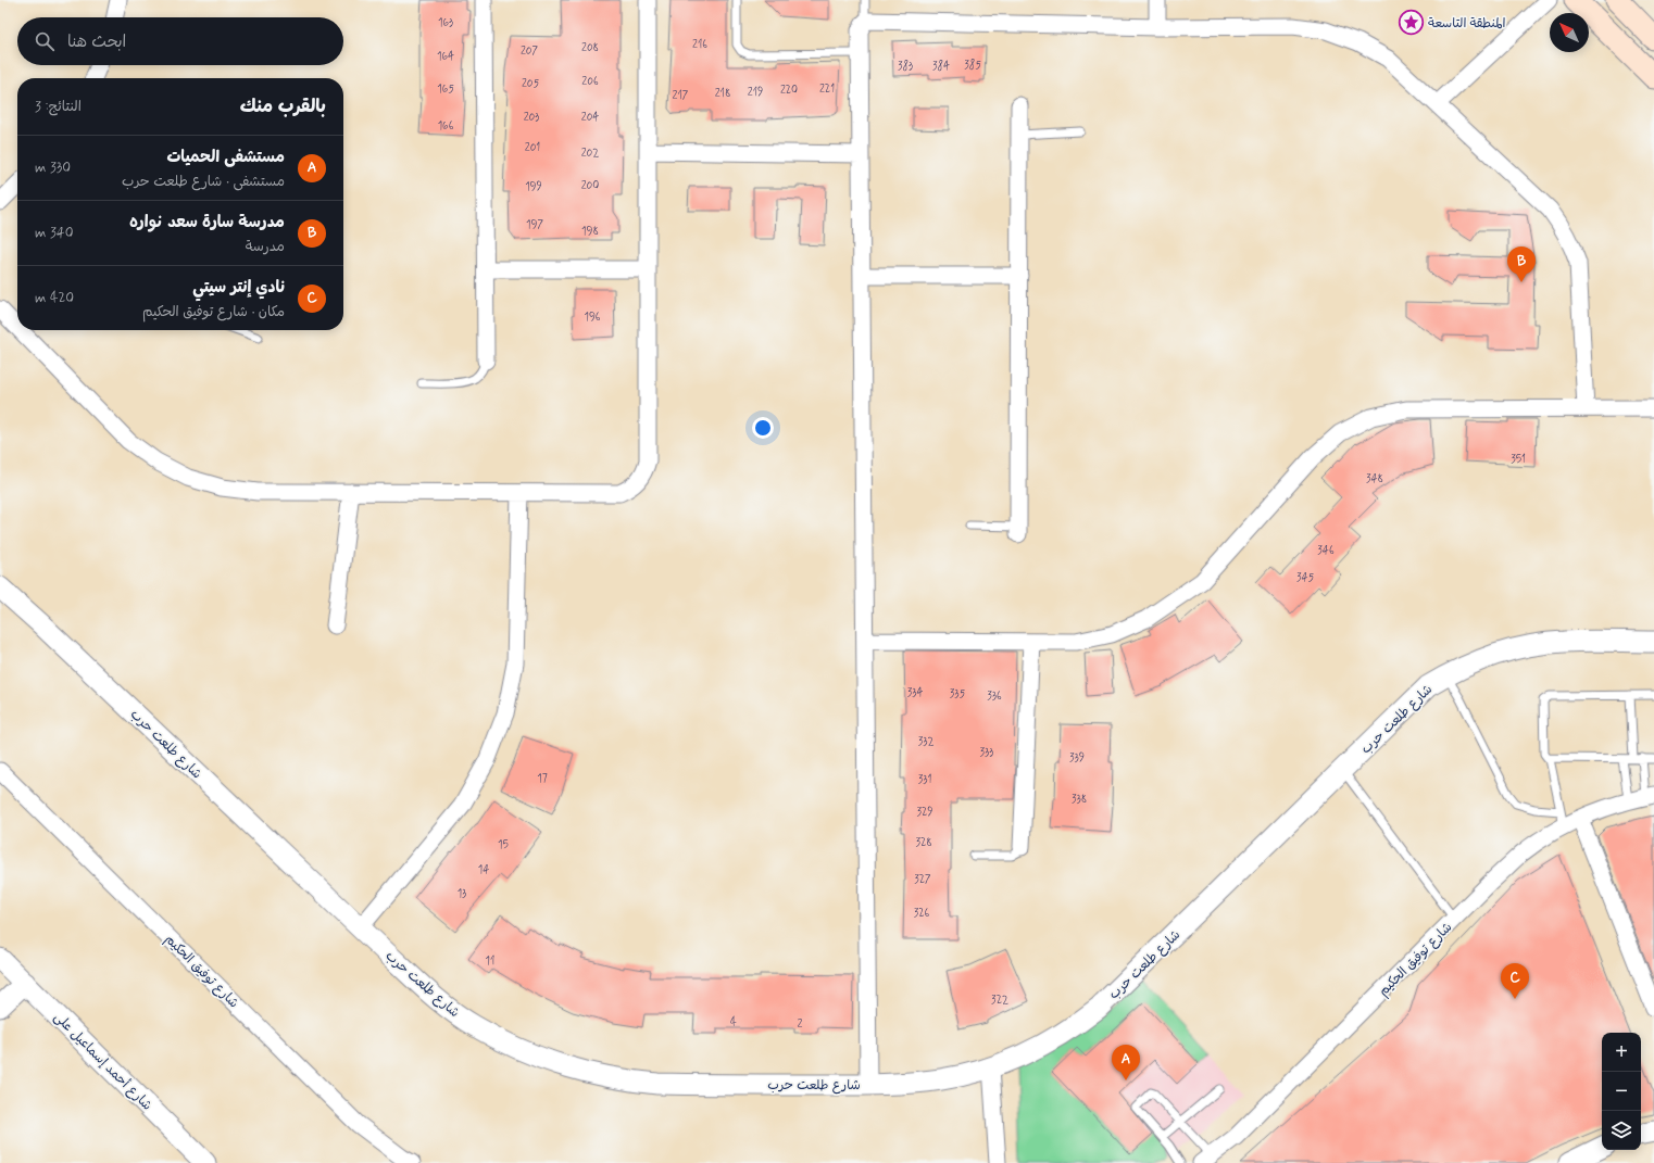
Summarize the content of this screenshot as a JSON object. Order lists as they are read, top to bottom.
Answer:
{
  "streets": {
    "street": ["شارع طلعت حرب", "شارع توفيق الحكيم", "شارع أحمد إسماعيل على"]
  },
  "places": {
    "place": ["المنطقة التاسعة"]
  },
  "house_numbers": [
    "163",
    "216",
    "208",
    "207",
    "164",
    "385",
    "383",
    "384",
    "206",
    "205",
    "165",
    "221",
    "220",
    "219",
    "218",
    "217",
    "203",
    "204",
    "166",
    "201",
    "202",
    "200",
    "199",
    "197",
    "198",
    "196",
    "351",
    "348",
    "346",
    "345",
    "334",
    "335",
    "336",
    "332",
    "333",
    "339",
    "17",
    "331",
    "338",
    "329",
    "328",
    "15",
    "14",
    "327",
    "13",
    "326",
    "11",
    "322",
    "4",
    "2"
  ],
  "north": "top left",
  "page": {
    "search": "ابحث هنا",
    "heading": ["بالقرب منك", "النتائج: 3"],
    "list": [
      {
        "mark": "A",
        "name": "مستشفى الحميات",
        "note": "مستشفى · شارع طلعت حرب",
        "value": "330 m"
      },
      {
        "mark": "B",
        "name": "مدرسة سارة سعد نواره",
        "note": "مدرسة",
        "value": "340 m"
      },
      {
        "mark": "C",
        "name": "نادي إنتر سيتي",
        "note": "مكان · شارع توفيق الحكيم",
        "value": "420 m"
      }
    ],
    "pins": ["B", "C", "A"],
    "map_buttons": ["+", "−"]
  }
}
